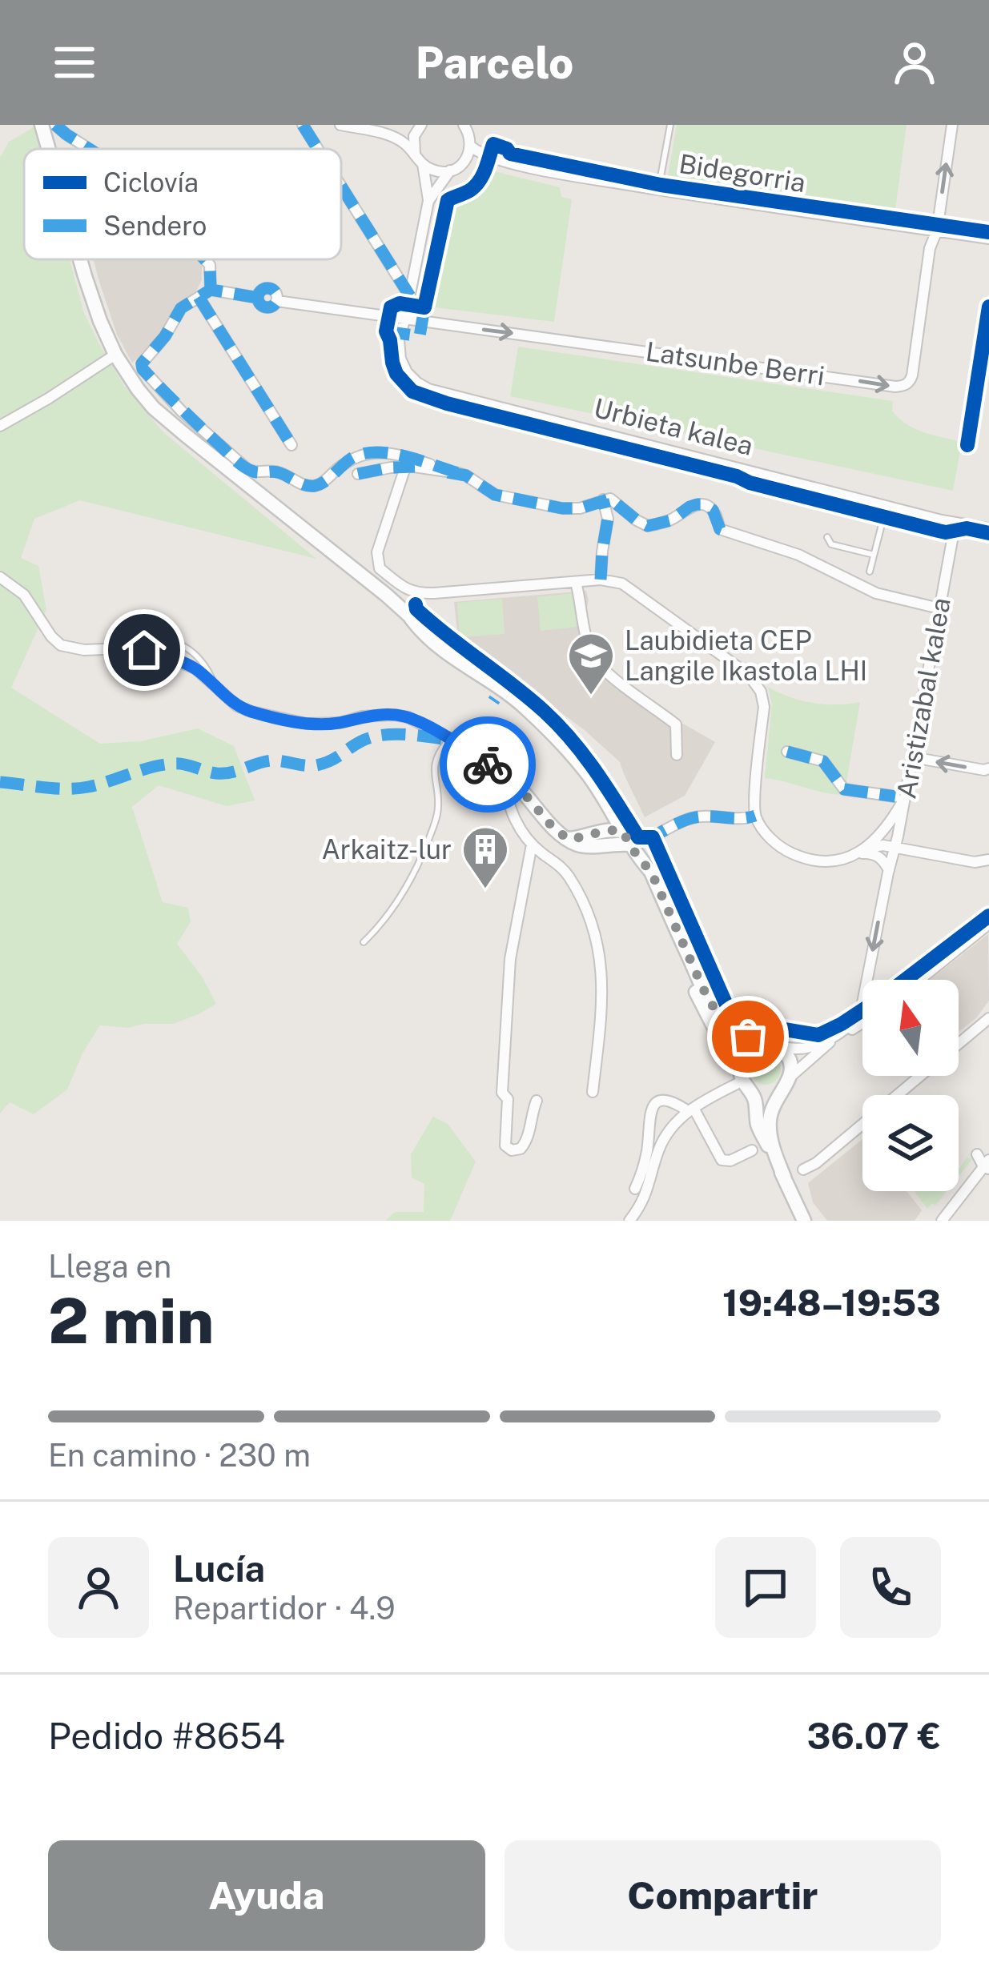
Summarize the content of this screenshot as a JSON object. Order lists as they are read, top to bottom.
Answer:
{
  "streets": {
    "street": ["Latsunbe Berri", "Urbieta kalea", "Aristizabal kalea"],
    "cycle path": ["Bidegorria"]
  },
  "crossings": [
    ["Latsunbe Berri", "Urbieta kalea"],
    ["Urbieta kalea", "Aristizabal kalea"]
  ],
  "one_way": ["Latsunbe Berri"],
  "places": {
    "school or university": ["Laubidieta CEP Langile Ikastola LHI"],
    "building": ["Arkaitz-lur"]
  },
  "legend": ["Ciclovía", "Sendero"],
  "north": "top",
  "page": {
    "header": "Parcelo",
    "heading": ["2 min", "Llega en", "19:48–19:53"],
    "panel": [
      "Lucía",
      "Repartidor · 4.9",
      "Pedido #8654",
      "36.07 €"
    ],
    "bar": "En camino · 230 m",
    "buttons": ["Ayuda", "Compartir"]
  }
}
